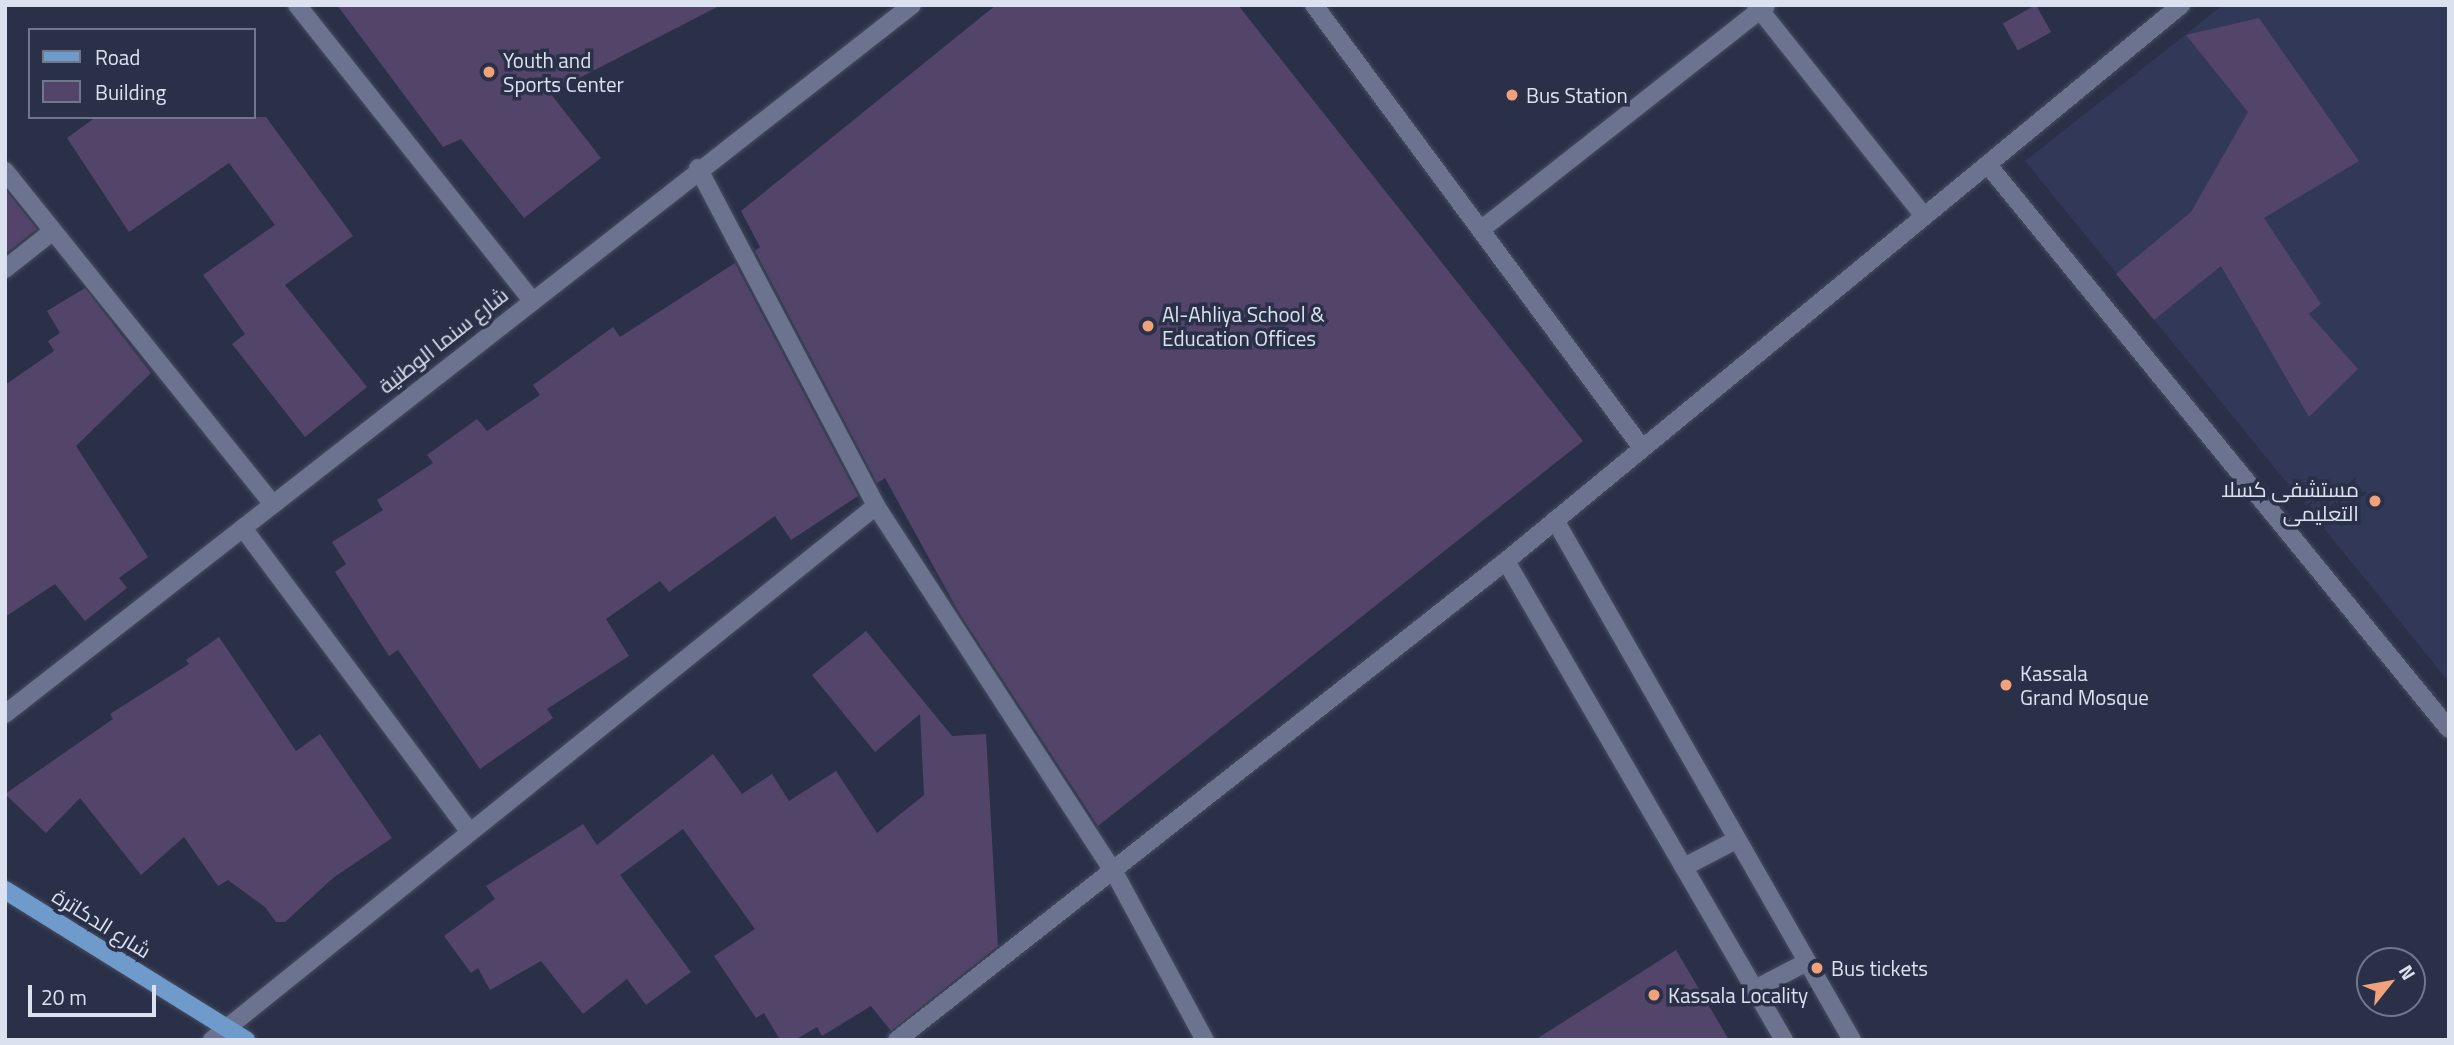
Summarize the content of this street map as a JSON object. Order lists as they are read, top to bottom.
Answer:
{
  "streets": {
    "main road": ["شارع الدكاترة"],
    "street": ["شارع سنما الوطنية"]
  },
  "places": [
    "Youth and Sports Center",
    "Bus Station",
    "Al-Ahliya School & Education Offices",
    "مستشفى كسلا التعليمى",
    "Kassala Grand Mosque",
    "Bus tickets",
    "Kassala Locality"
  ],
  "legend": ["Road", "Building"],
  "scale_bar": "20 m",
  "north": "top right"
}
